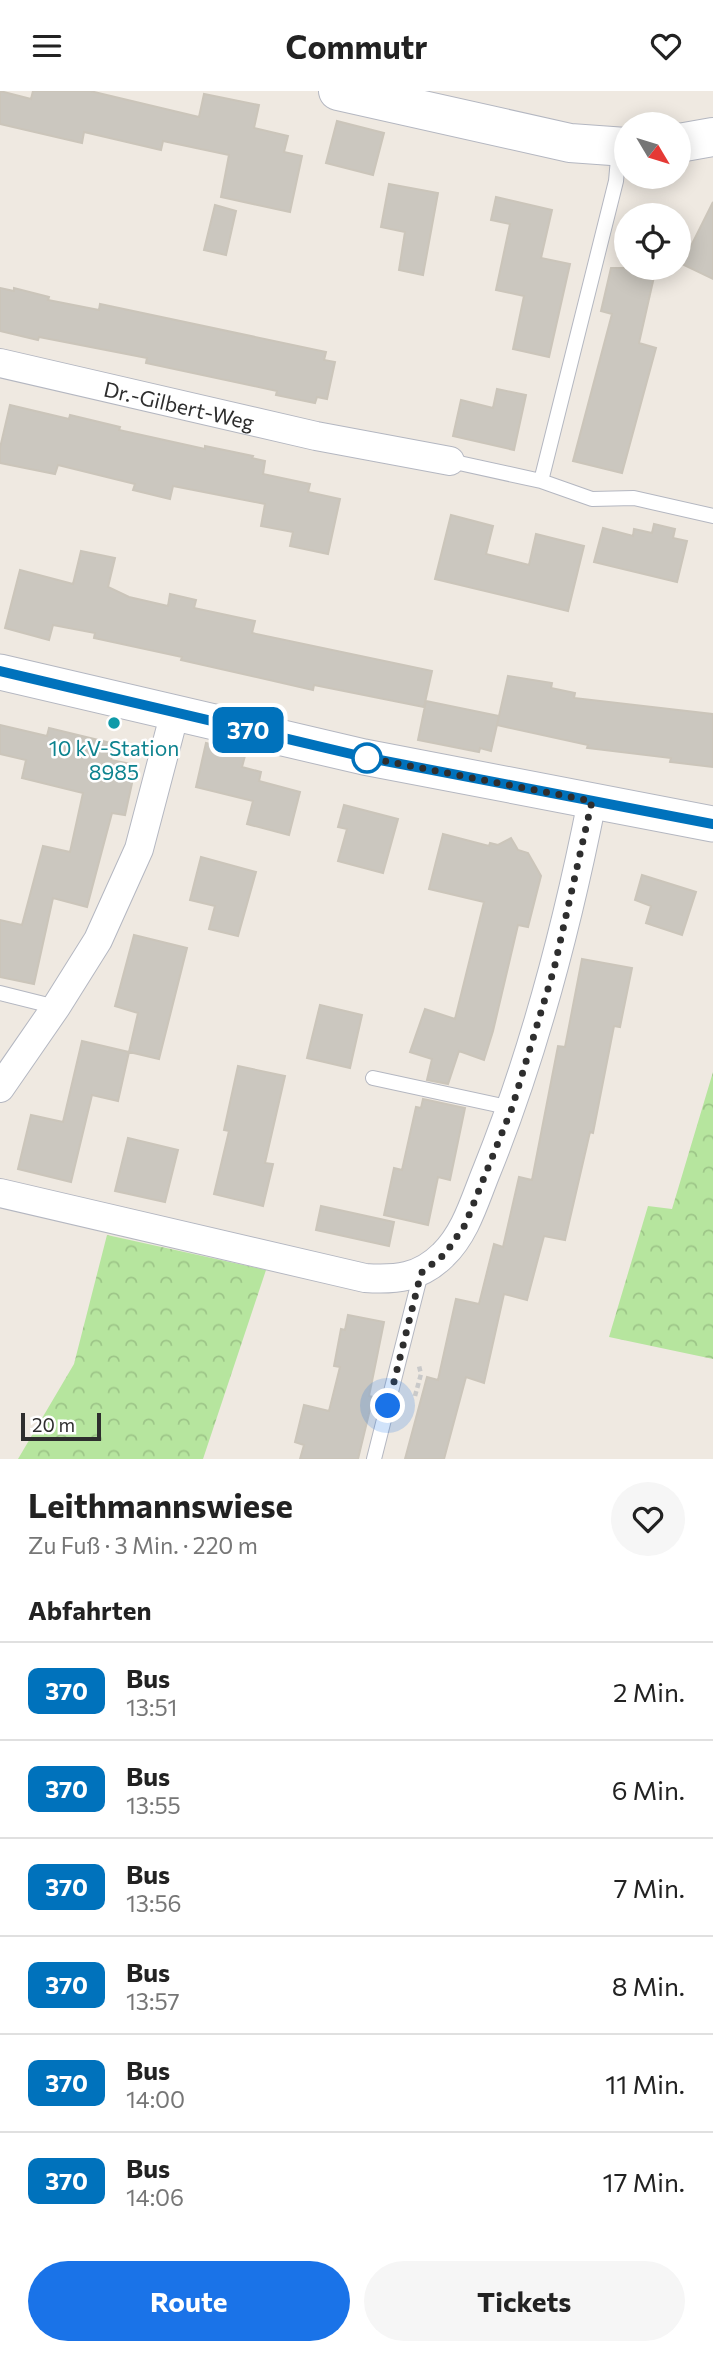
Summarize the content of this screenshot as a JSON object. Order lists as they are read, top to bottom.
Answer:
{
  "streets": {
    "street": ["Dr.-Gilbert-Weg"]
  },
  "places": ["10 kV-Station 8985"],
  "lines": ["bus line 370"],
  "scale_bar": "20 m",
  "north": "bottom right",
  "page": {
    "header": "Commutr",
    "on_map": "370",
    "scale": "20 m",
    "heading": [
      ["Leithmannswiese", "Zu Fuß · 3 Min. · 220 m"],
      "Abfahrten"
    ],
    "list": [
      {
        "mark": "370",
        "name": "Bus",
        "note": "13:51",
        "value": "2 Min."
      },
      {
        "mark": "370",
        "name": "Bus",
        "note": "13:55",
        "value": "6 Min."
      },
      {
        "mark": "370",
        "name": "Bus",
        "note": "13:56",
        "value": "7 Min."
      },
      {
        "mark": "370",
        "name": "Bus",
        "note": "13:57",
        "value": "8 Min."
      },
      {
        "mark": "370",
        "name": "Bus",
        "note": "14:00",
        "value": "11 Min."
      },
      {
        "mark": "370",
        "name": "Bus",
        "note": "14:06",
        "value": "17 Min."
      }
    ],
    "buttons": ["Route", "Tickets"]
  }
}
